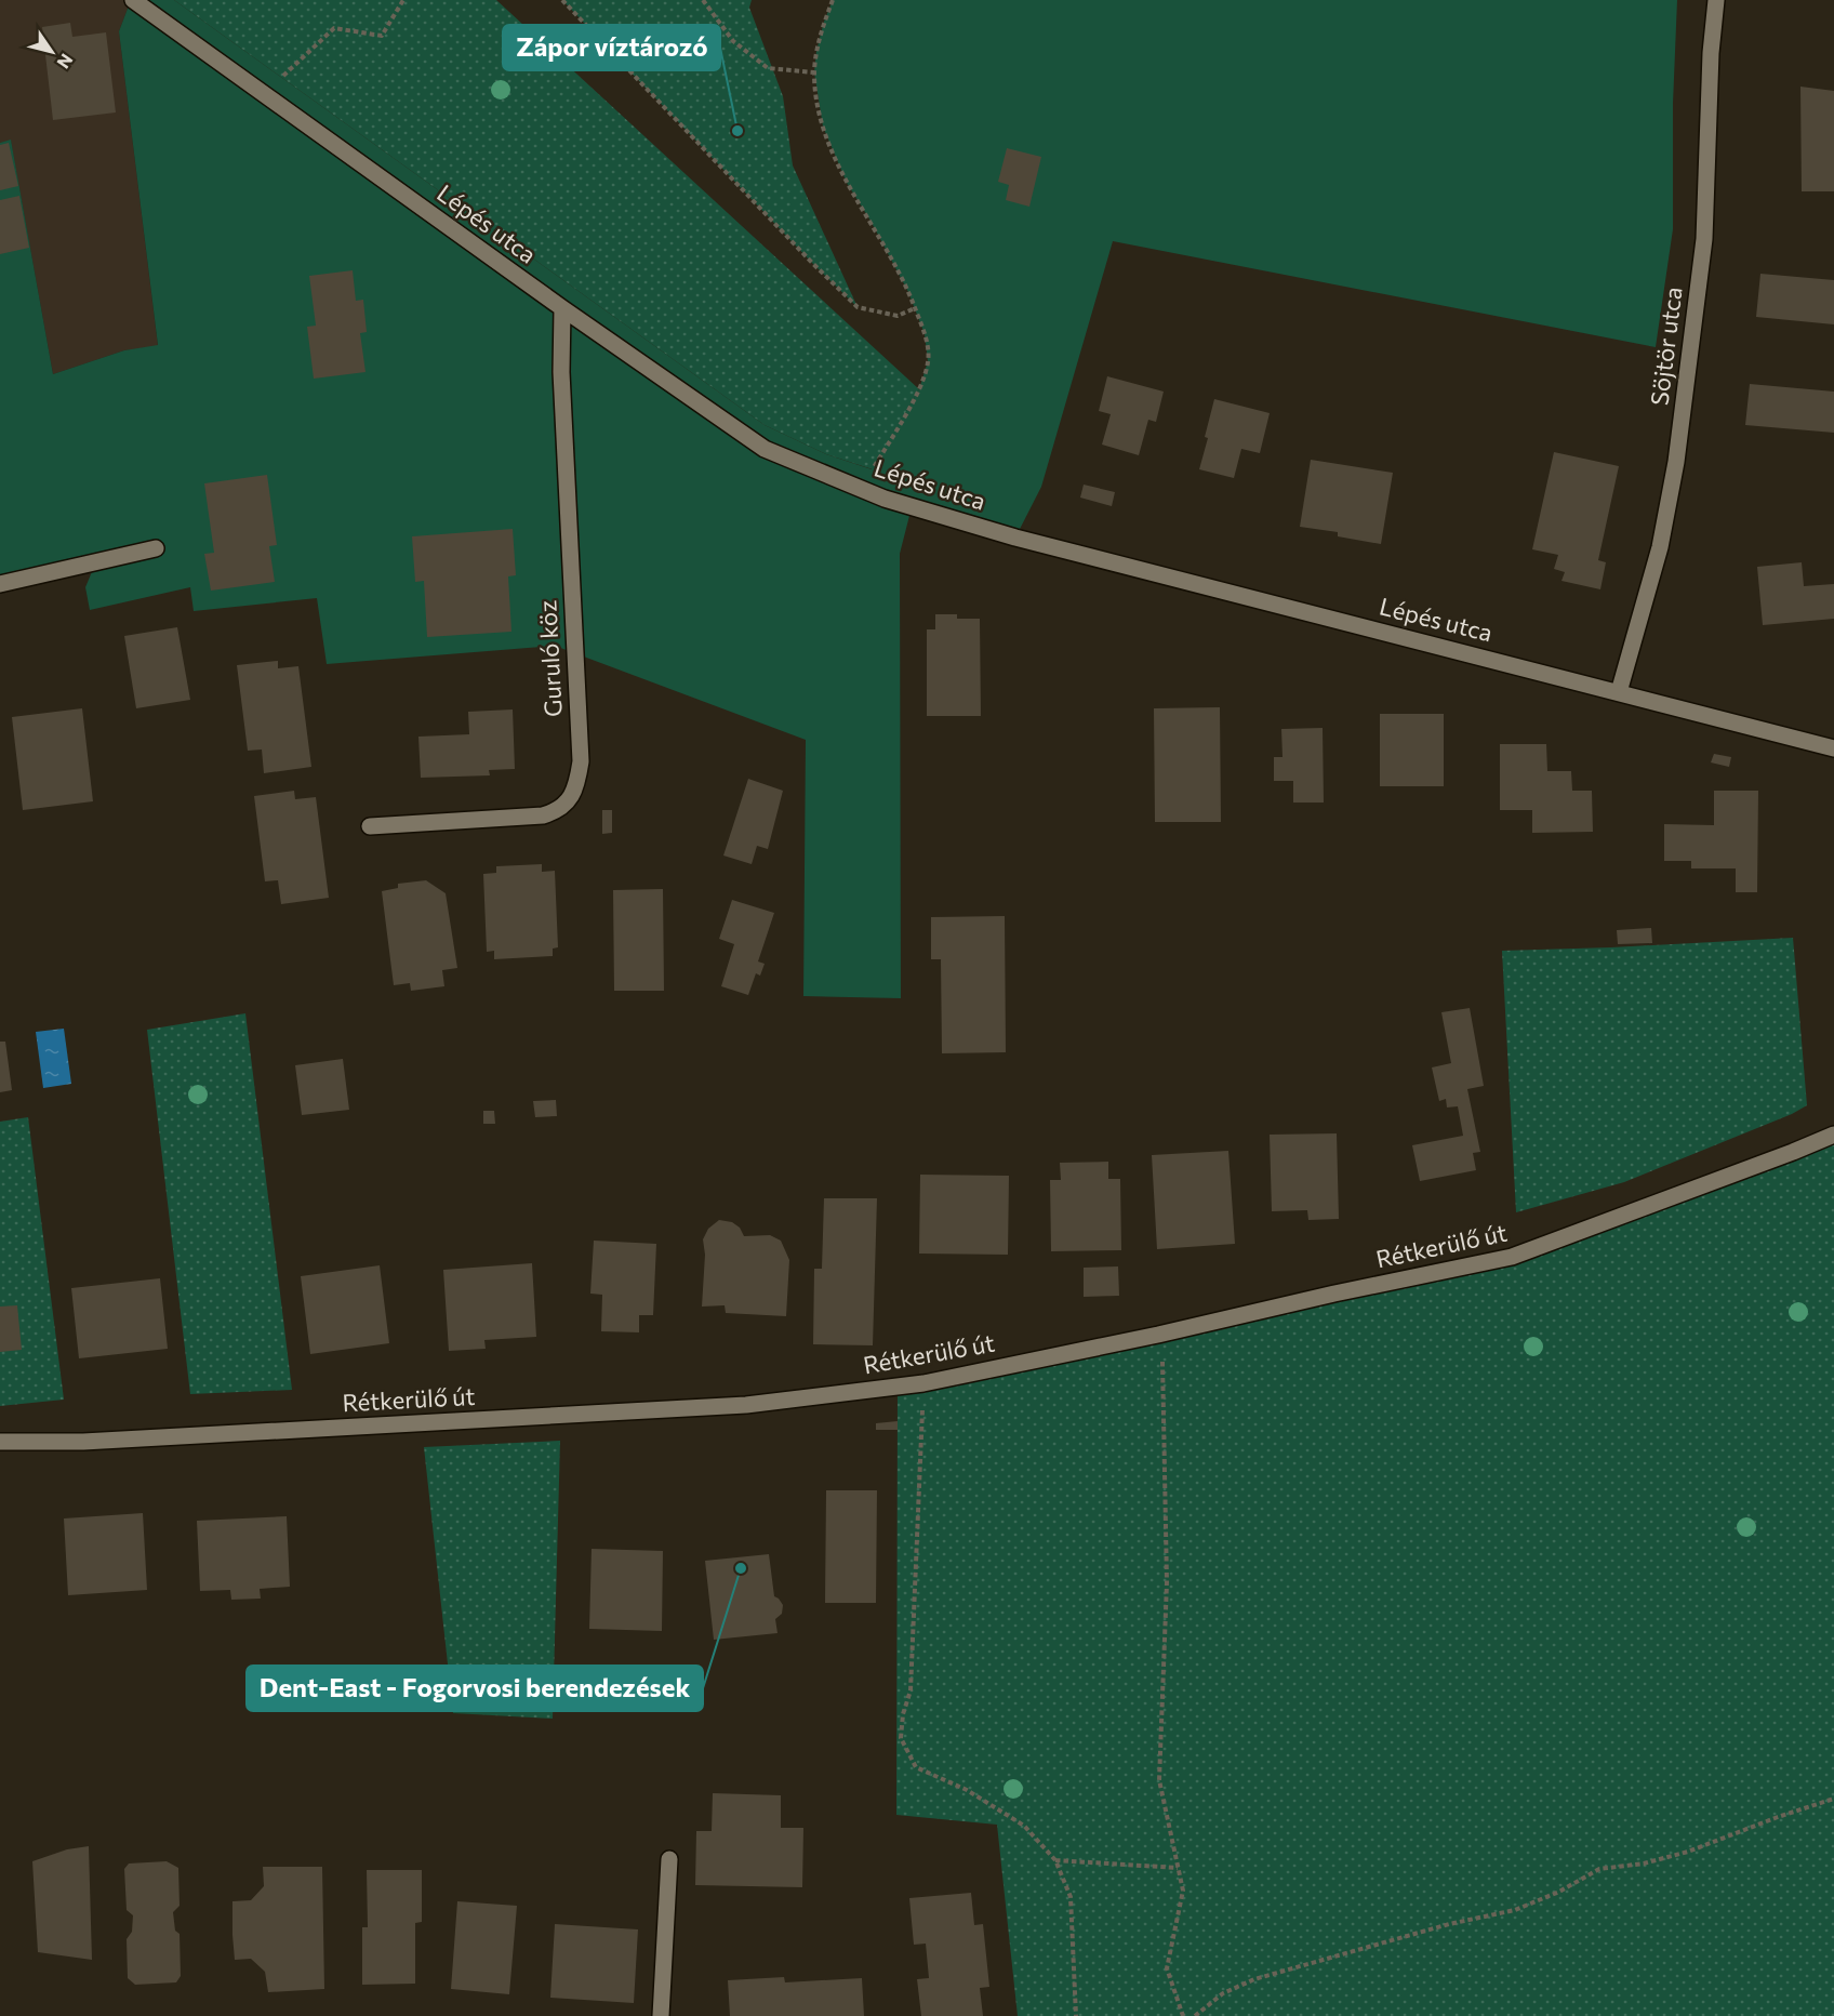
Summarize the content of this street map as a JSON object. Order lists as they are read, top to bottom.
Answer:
{
  "streets": {
    "street": [
      "Lépés utca",
      "Söjtör utca",
      "Guruló köz",
      "Rétkerülő út"
    ]
  },
  "crossings": [
    ["Lépés utca", "Söjtör utca"],
    ["Lépés utca", "Guruló köz"]
  ],
  "places": ["Zápor víztározó", "Dent-East - Fogorvosi berendezések"],
  "north": "bottom right"
}
